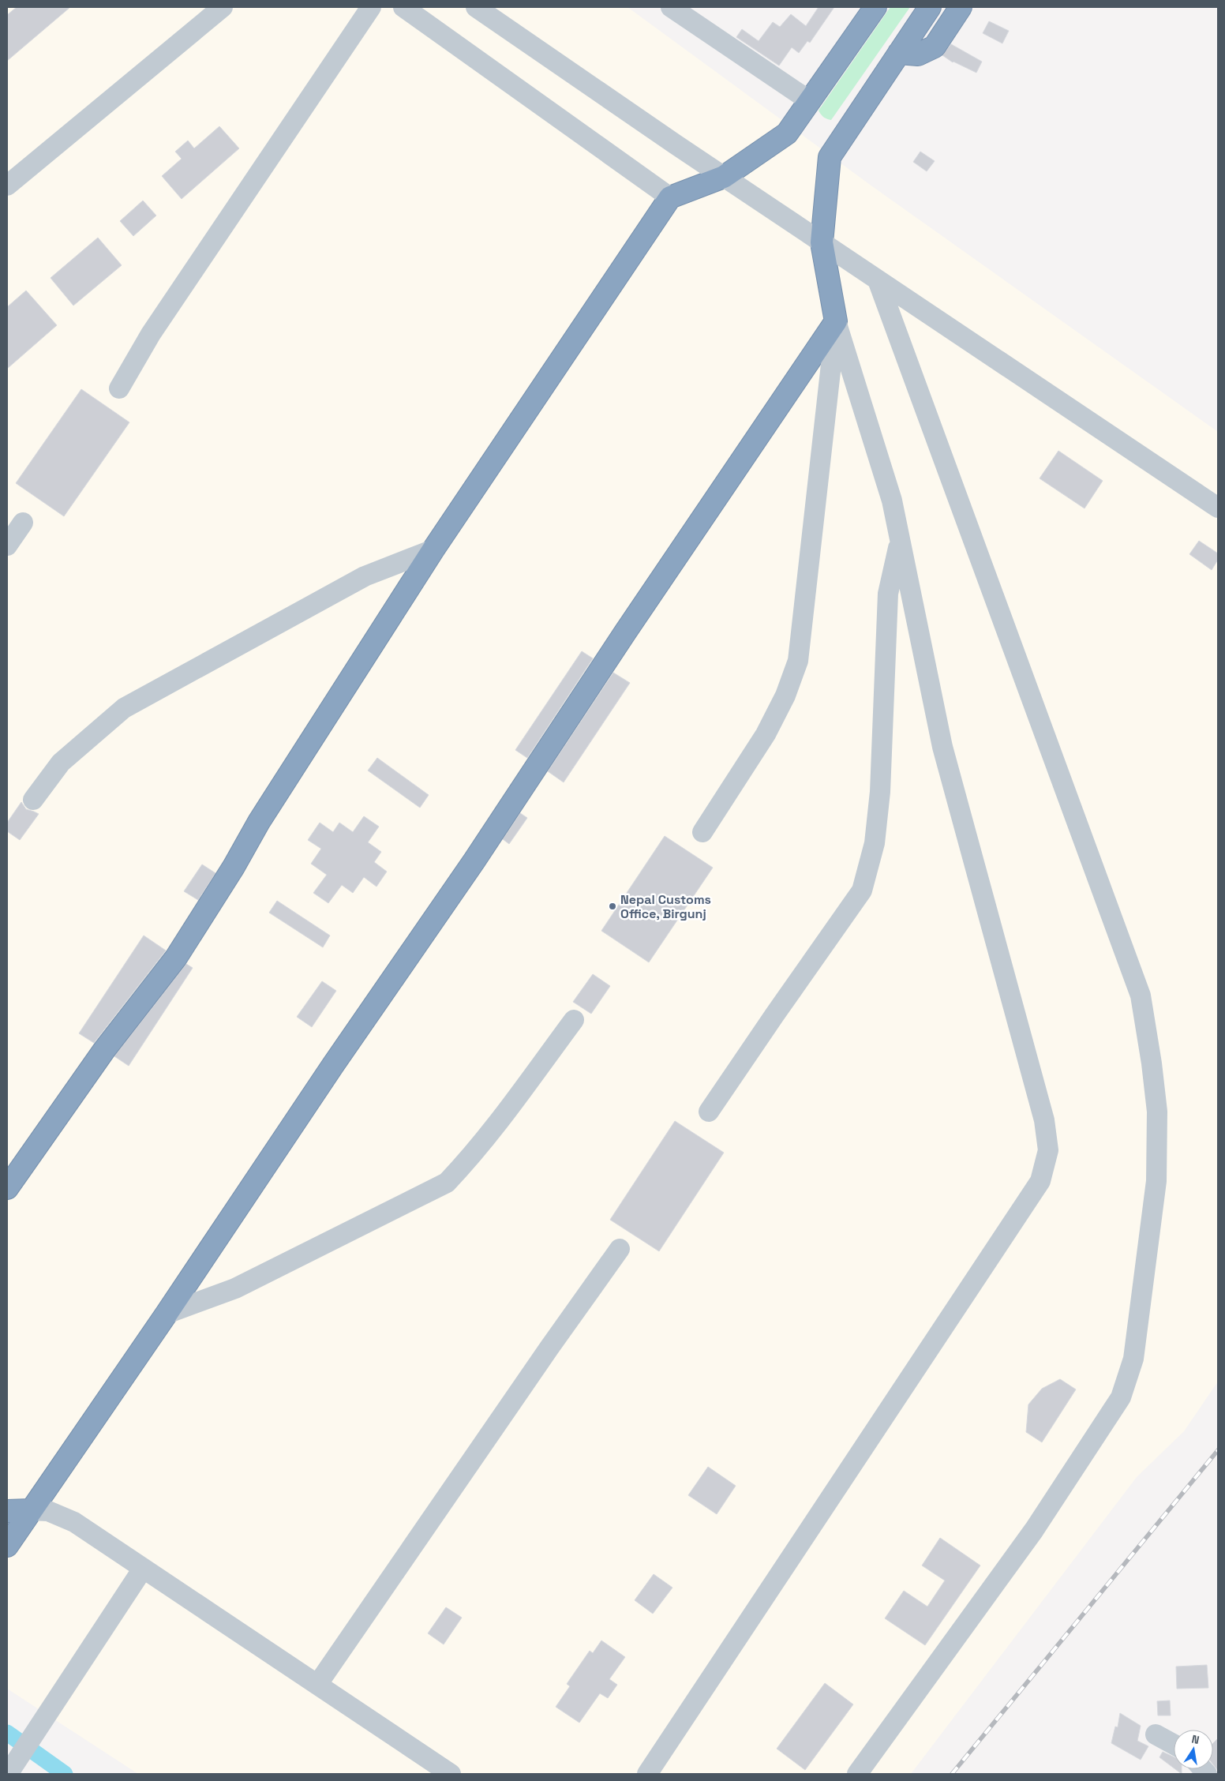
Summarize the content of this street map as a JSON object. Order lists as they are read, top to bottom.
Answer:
{
  "places": ["Nepal Customs Office, Birgunj"],
  "north": "top"
}
